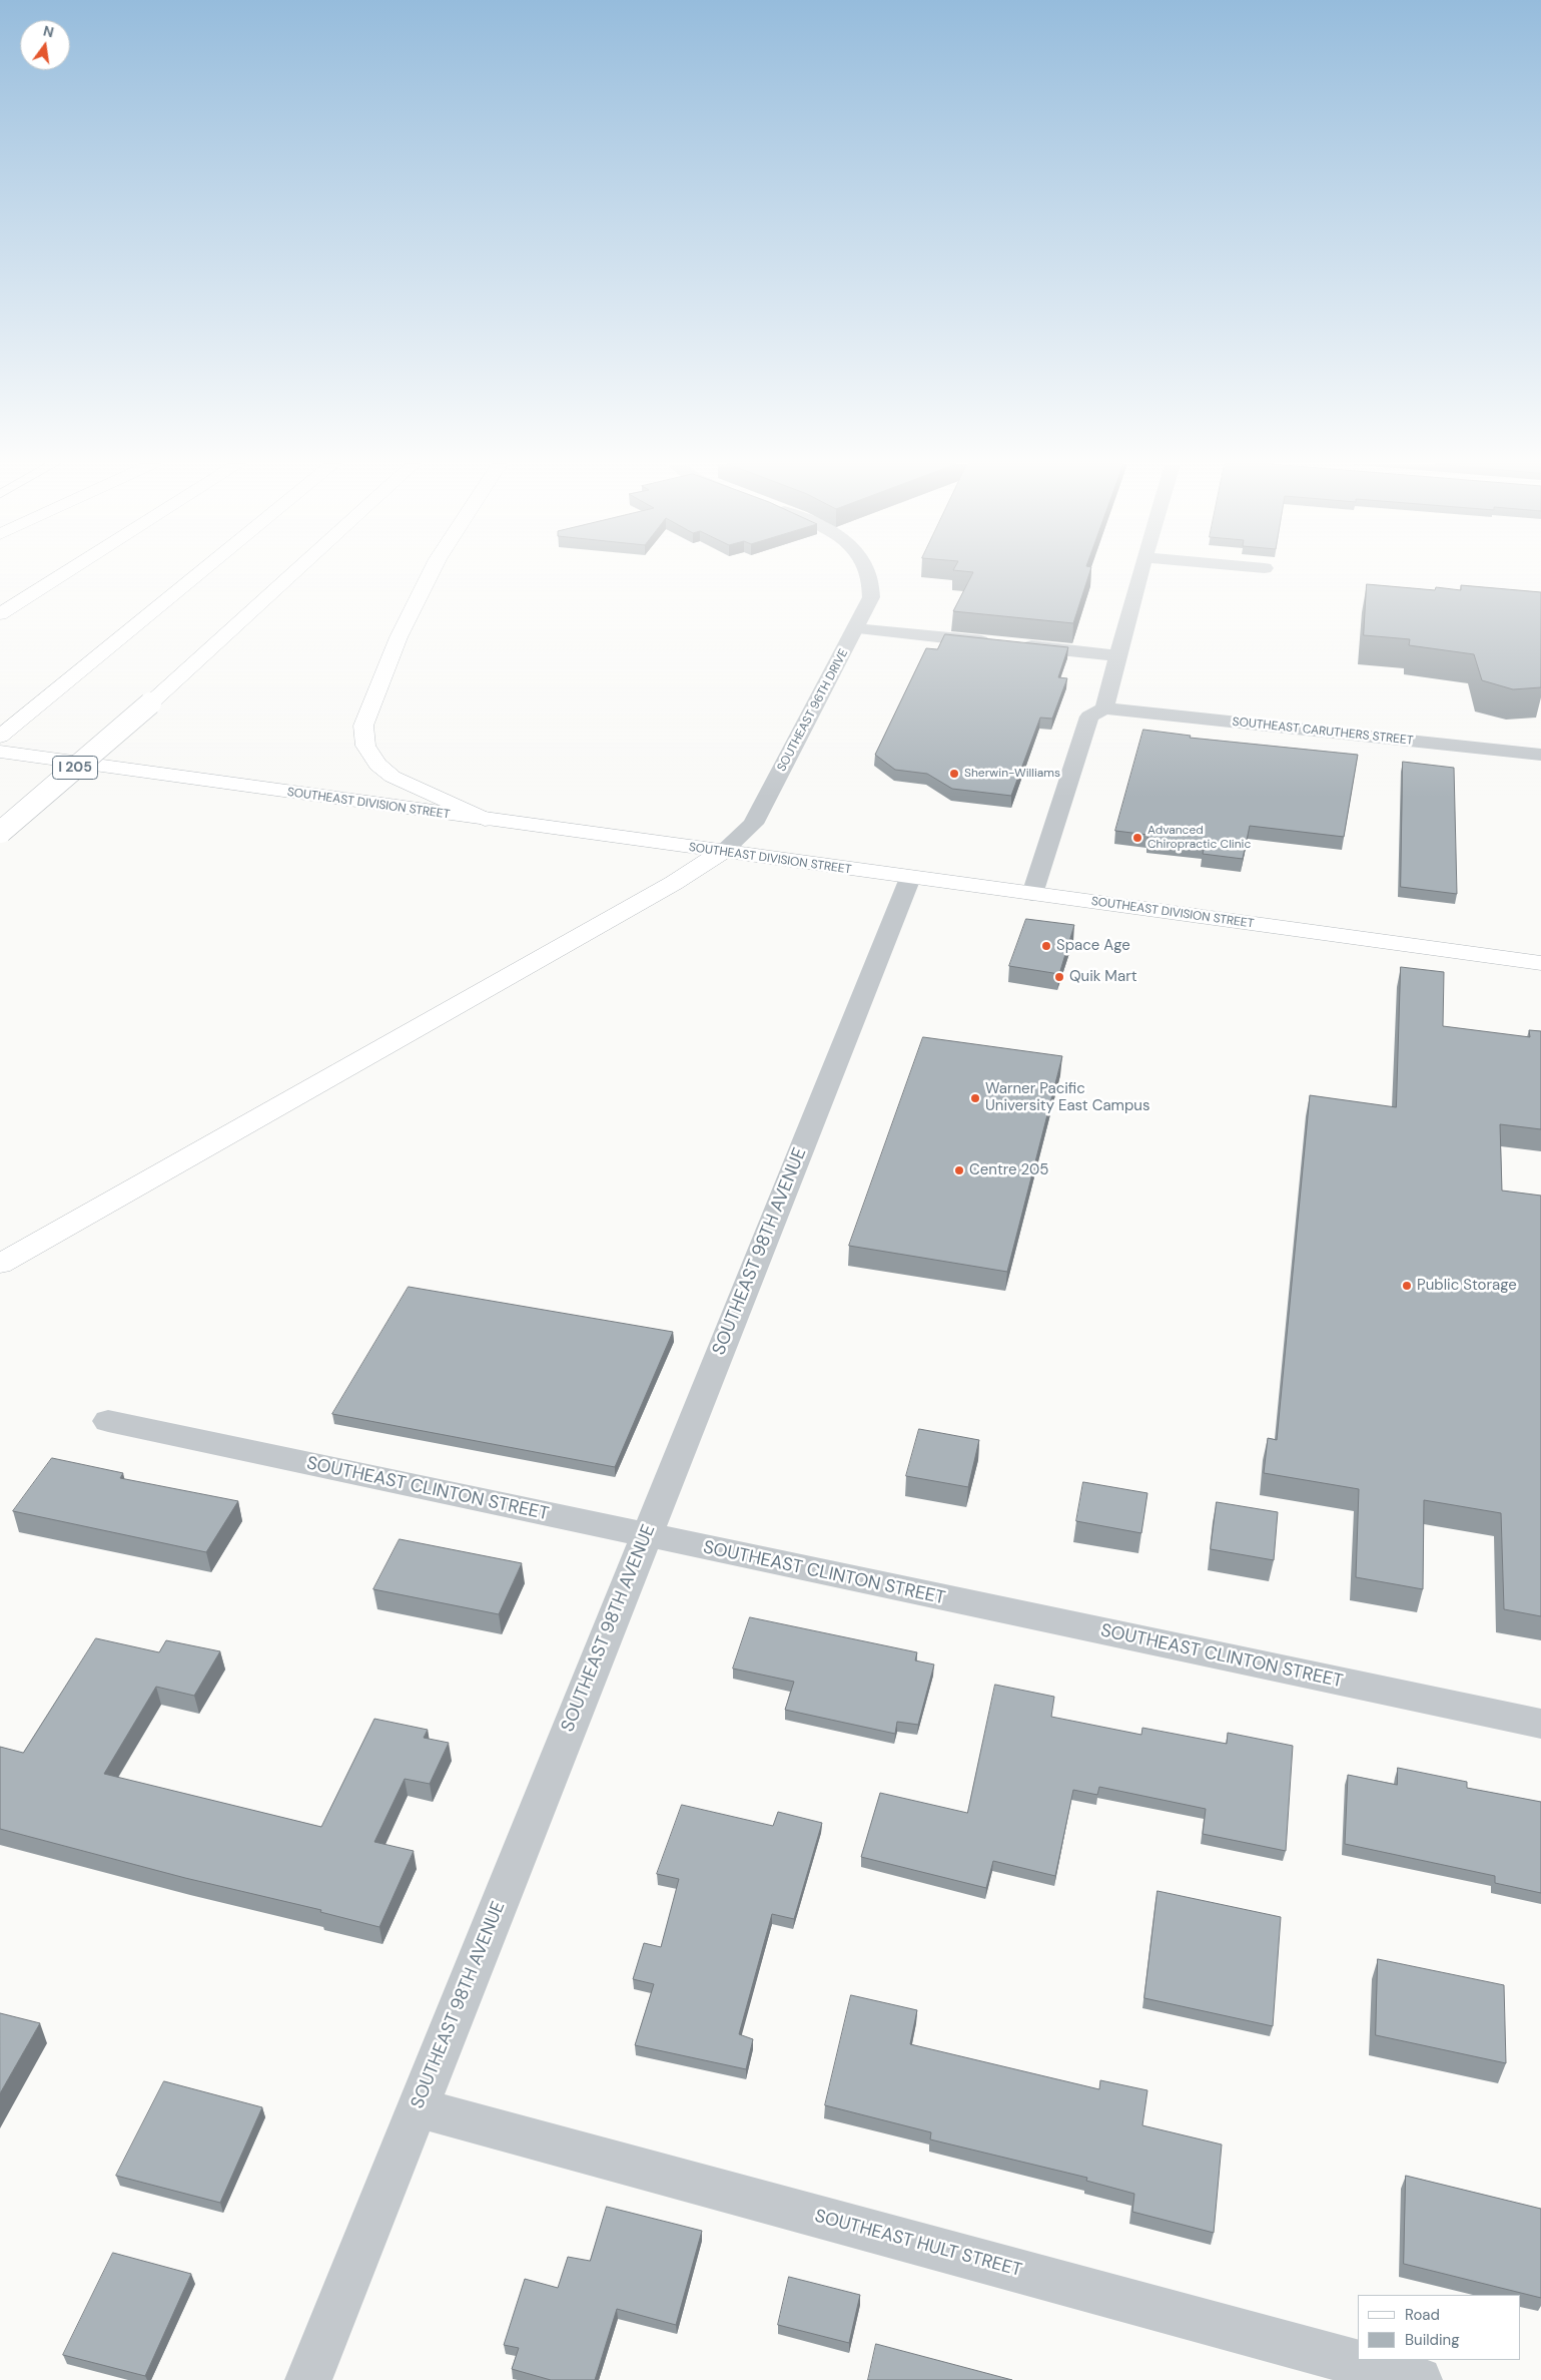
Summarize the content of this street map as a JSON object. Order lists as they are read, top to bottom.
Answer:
{
  "streets": {
    "main road": ["I 205", "SOUTHEAST DIVISION STREET"],
    "street": [
      "SOUTHEAST 96TH DRIVE",
      "SOUTHEAST CARUTHERS STREET",
      "SOUTHEAST 98TH AVENUE",
      "SOUTHEAST CLINTON STREET",
      "SOUTHEAST HULT STREET"
    ]
  },
  "crossings": [
    ["SOUTHEAST 96TH DRIVE", "SOUTHEAST DIVISION STREET"],
    ["SOUTHEAST DIVISION STREET", "SOUTHEAST 98TH AVENUE"],
    ["SOUTHEAST 98TH AVENUE", "SOUTHEAST CLINTON STREET"],
    ["SOUTHEAST 98TH AVENUE", "SOUTHEAST HULT STREET"]
  ],
  "places": [
    "Sherwin-Williams",
    "Advanced Chiropractic Clinic",
    "Space Age",
    "Quik Mart",
    "Warner Pacific University East Campus",
    "Centre 205",
    "Public Storage"
  ],
  "legend": ["Road", "Building"],
  "north": "top"
}
